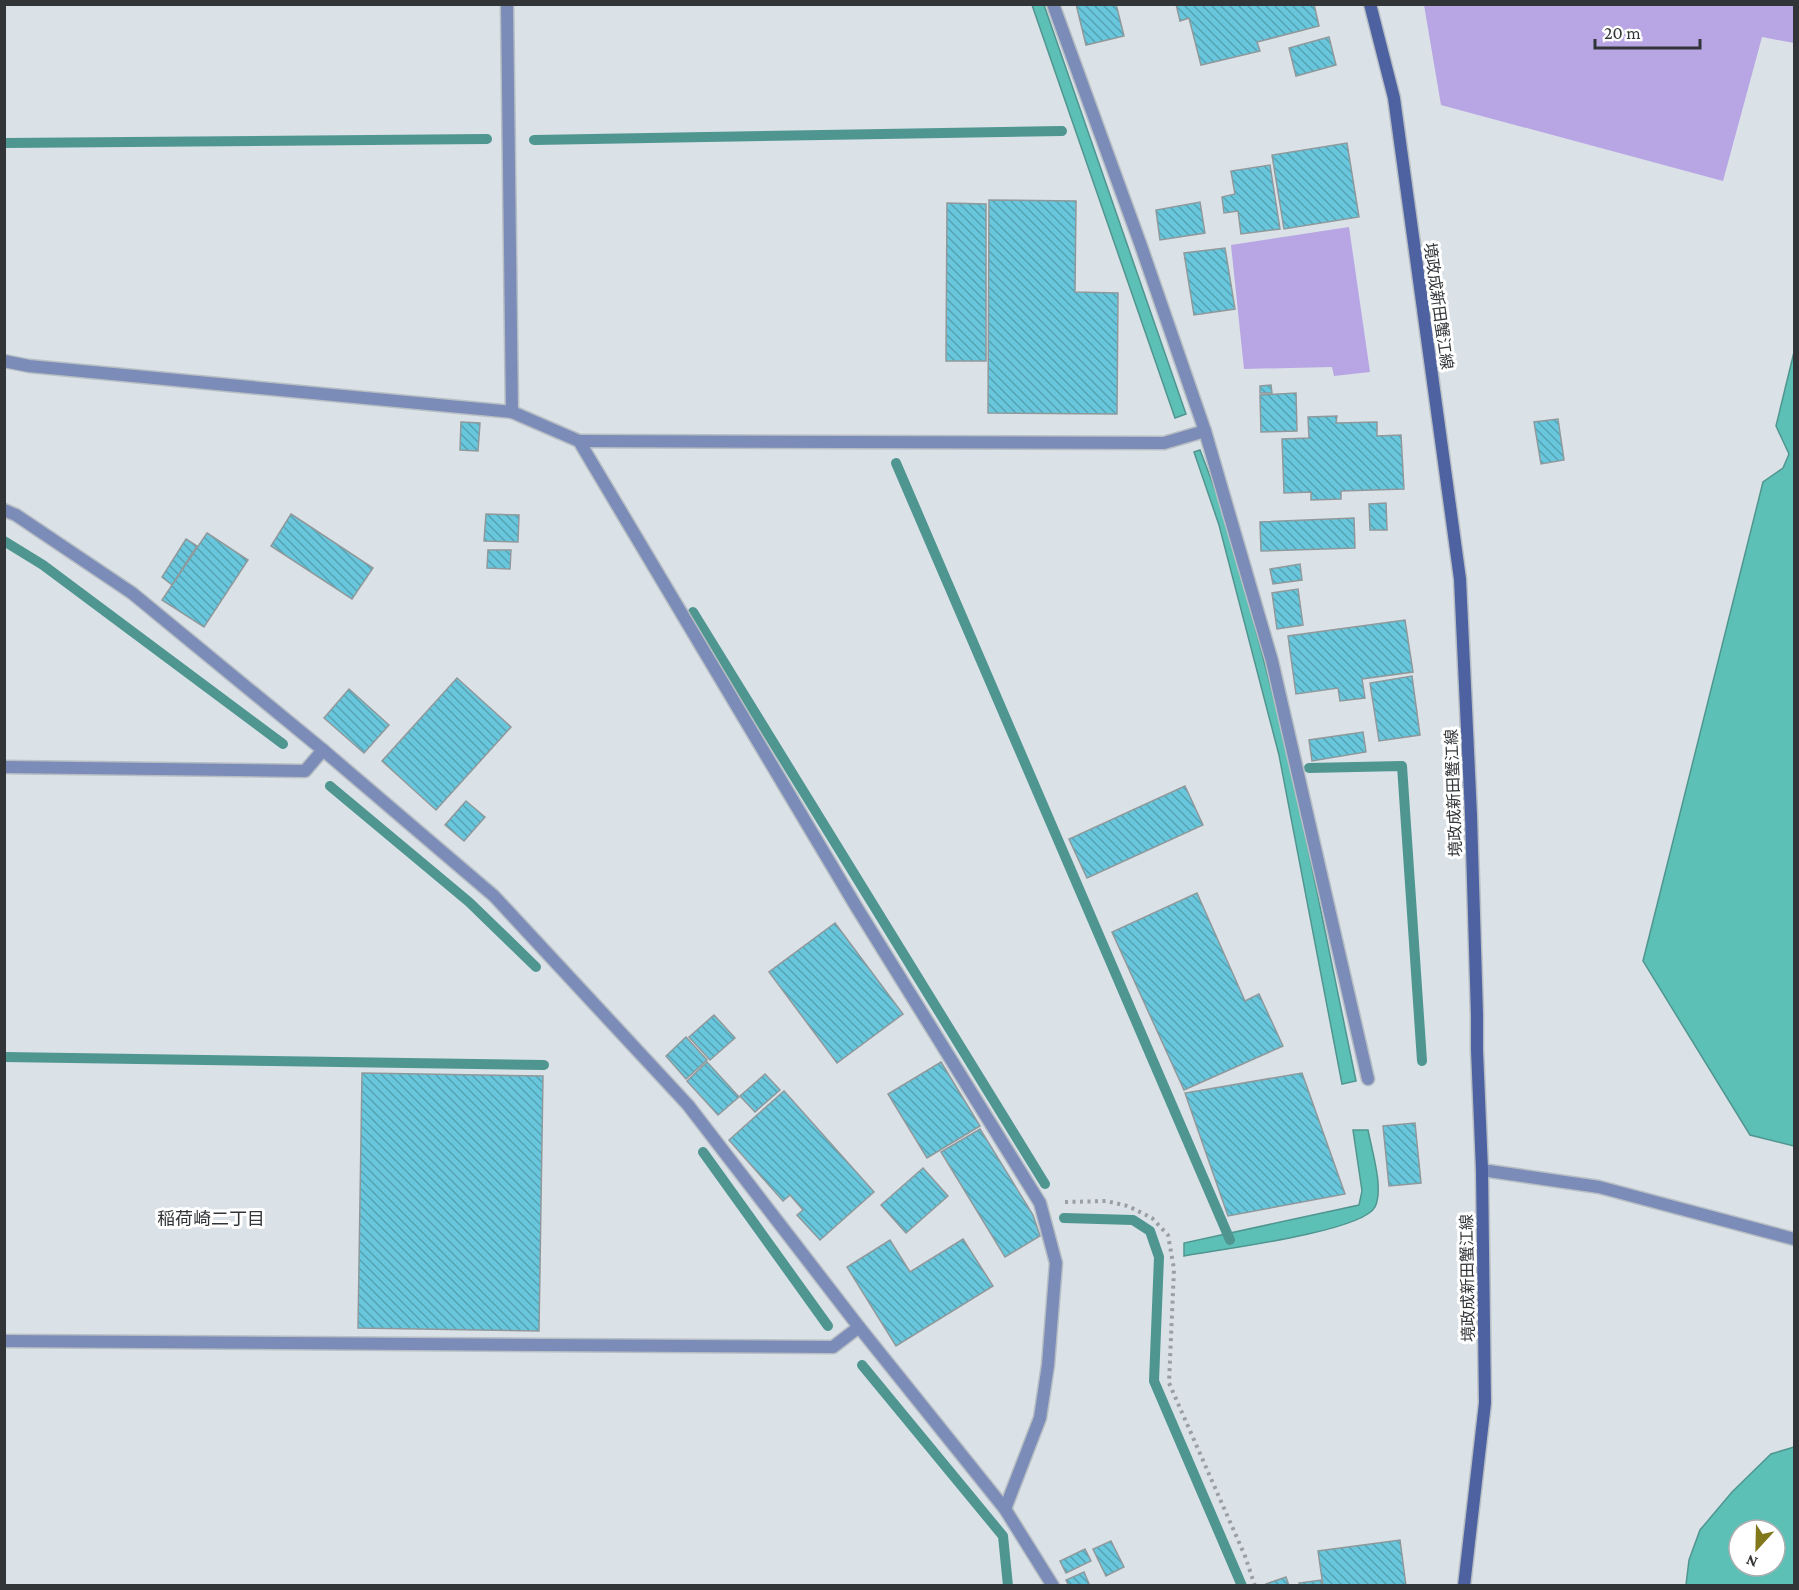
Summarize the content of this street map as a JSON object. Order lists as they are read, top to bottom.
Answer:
{
  "streets": {
    "main road": ["境政成新田蟹江線"]
  },
  "districts": ["稲荷崎二丁目"],
  "scale_bar": "20 m",
  "north": "bottom"
}
